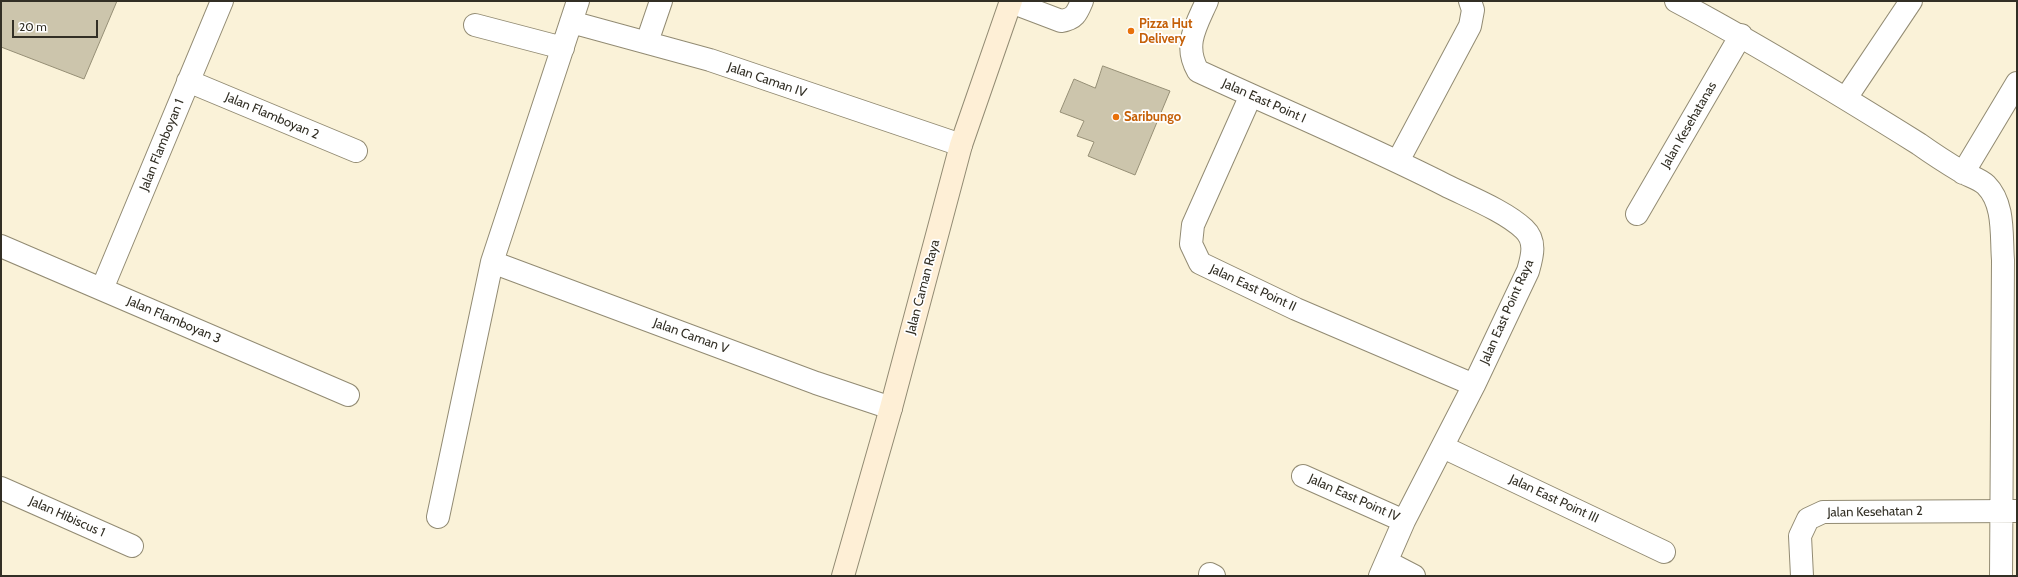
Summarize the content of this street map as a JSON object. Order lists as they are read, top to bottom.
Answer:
{
  "streets": {
    "main road": ["Jalan Caman Raya"],
    "street": [
      "Jalan Caman IV",
      "Jalan East Point I",
      "Jalan Flamboyan 2",
      "Jalan Kesehatanas",
      "Jalan Flamboyan 1",
      "Jalan East Point II",
      "Jalan East Point Raya",
      "Jalan Flamboyan 3",
      "Jalan Caman V",
      "Jalan East Point IV",
      "Jalan East Point III",
      "Jalan Kesehatan 2",
      "Jalan Hibiscus 1"
    ]
  },
  "crossings": [
    ["Jalan Caman IV", "Jalan Caman Raya"],
    ["Jalan East Point I", "Jalan East Point II"],
    ["Jalan East Point I", "Jalan East Point Raya"],
    ["Jalan Flamboyan 2", "Jalan Flamboyan 1"],
    ["Jalan Flamboyan 1", "Jalan Flamboyan 3"],
    ["Jalan Caman Raya", "Jalan Caman V"],
    ["Jalan East Point II", "Jalan East Point Raya"],
    ["Jalan East Point Raya", "Jalan East Point IV"],
    ["Jalan East Point Raya", "Jalan East Point III"]
  ],
  "places": ["Pizza Hut Delivery", "Saribungo"],
  "scale_bar": "20 m"
}
